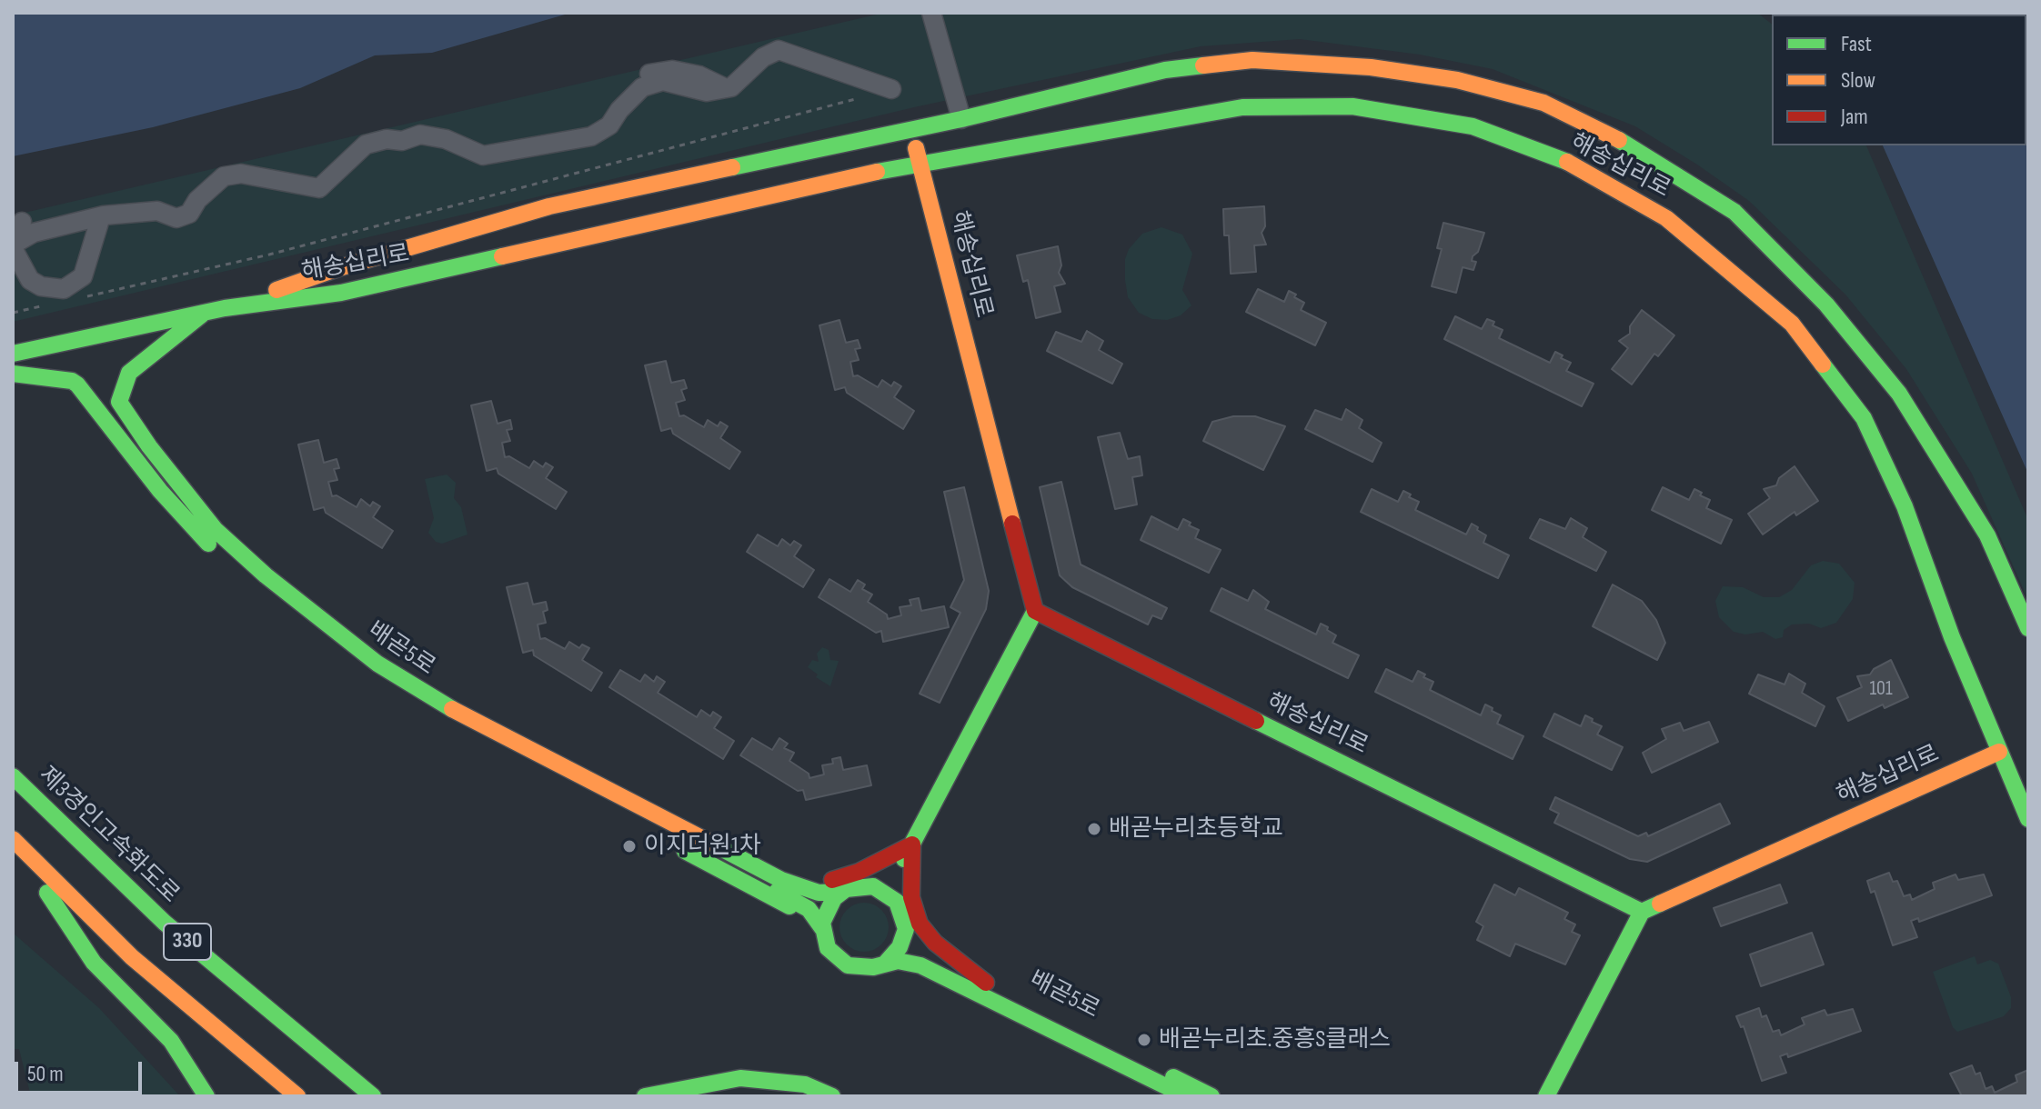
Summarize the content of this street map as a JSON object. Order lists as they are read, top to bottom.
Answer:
{
  "streets": {
    "main road": [
      "해송십리로",
      "배곧5로",
      "제3경인고속화도로",
      "330"
    ]
  },
  "crossings": [
    ["해송십리로", "배곧5로"]
  ],
  "places": ["배곧누리초등학교", "이지더원1차", "배곧누리초.중흥S클래스"],
  "house_numbers": ["101"],
  "legend": ["Fast", "Slow", "Jam"],
  "scale_bar": "50 m"
}
